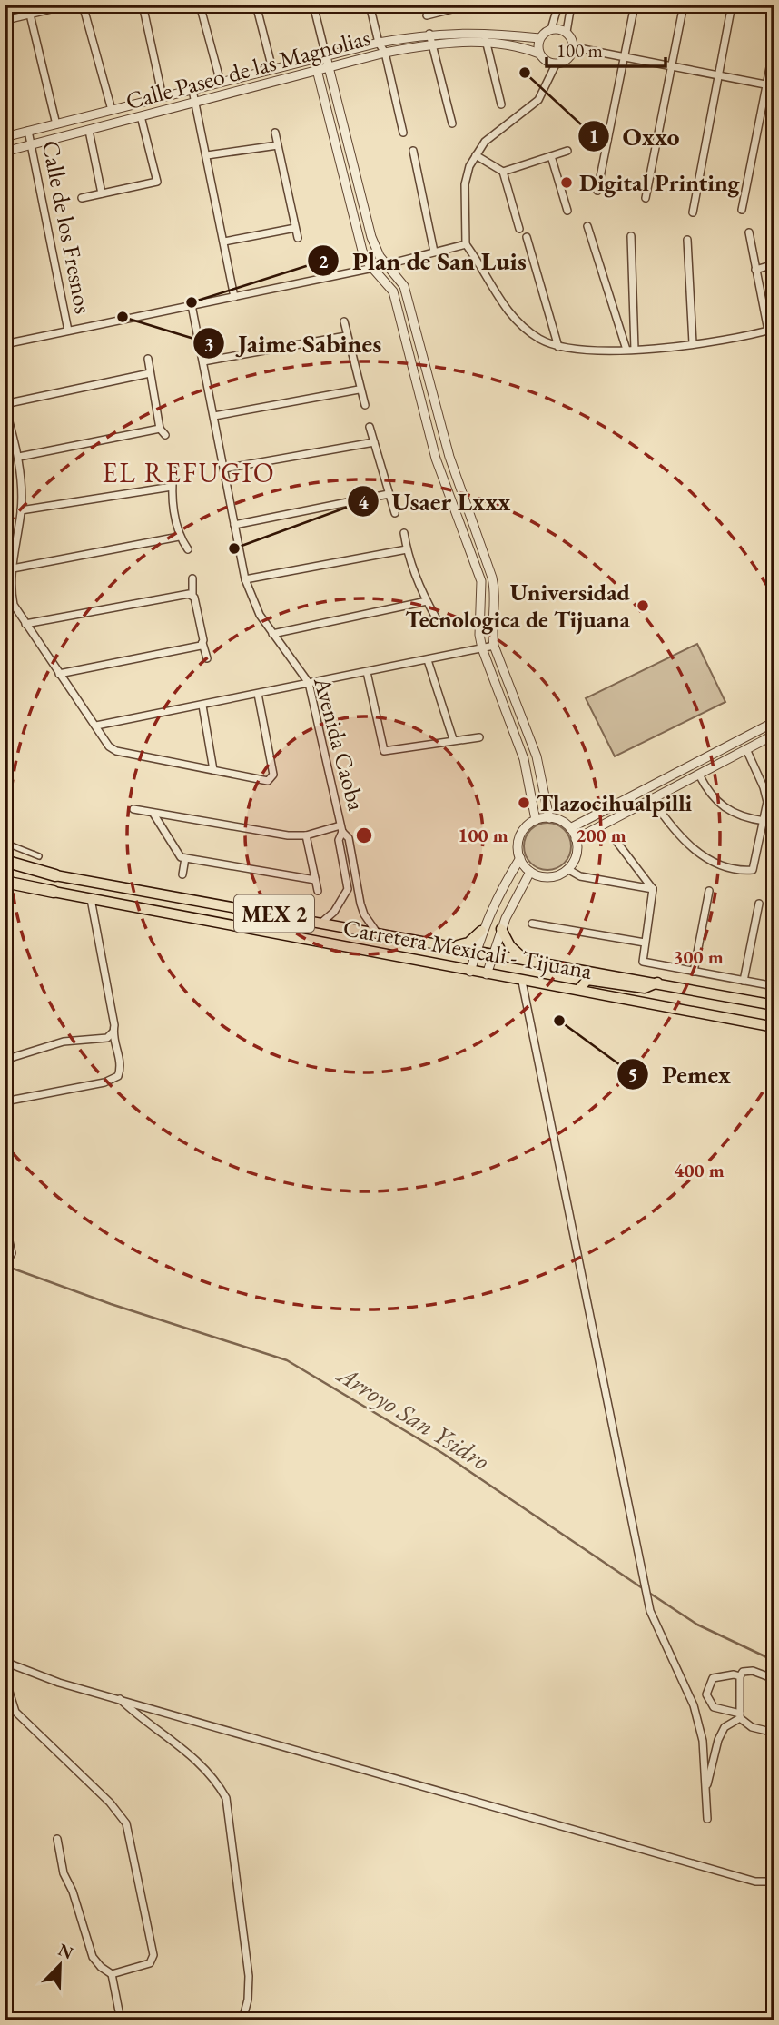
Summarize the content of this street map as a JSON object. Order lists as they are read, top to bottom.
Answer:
{
  "streets": {
    "highway": ["MEX 2", "Carretera Mexicali - Tijuana"],
    "street": ["Calle Paseo de las Magnolias", "Calle de los Fresnos", "Avenida Caoba"]
  },
  "crossings": [
    ["Calle Paseo de las Magnolias", "Calle de los Fresnos"]
  ],
  "districts": ["EL REFUGIO"],
  "water": ["Arroyo San Ysidro"],
  "places": [
    "Oxxo",
    "Digital Printing",
    "Plan de San Luis",
    "Jaime Sabines",
    "Usaer Lxxx",
    "Universidad Tecnologica de Tijuana",
    "Tlazocihualpilli",
    "Pemex"
  ],
  "scale_bar": "100 m",
  "north": "top right",
  "rings": [
    "100 m",
    "200 m",
    "300 m",
    "400 m"
  ]
}
